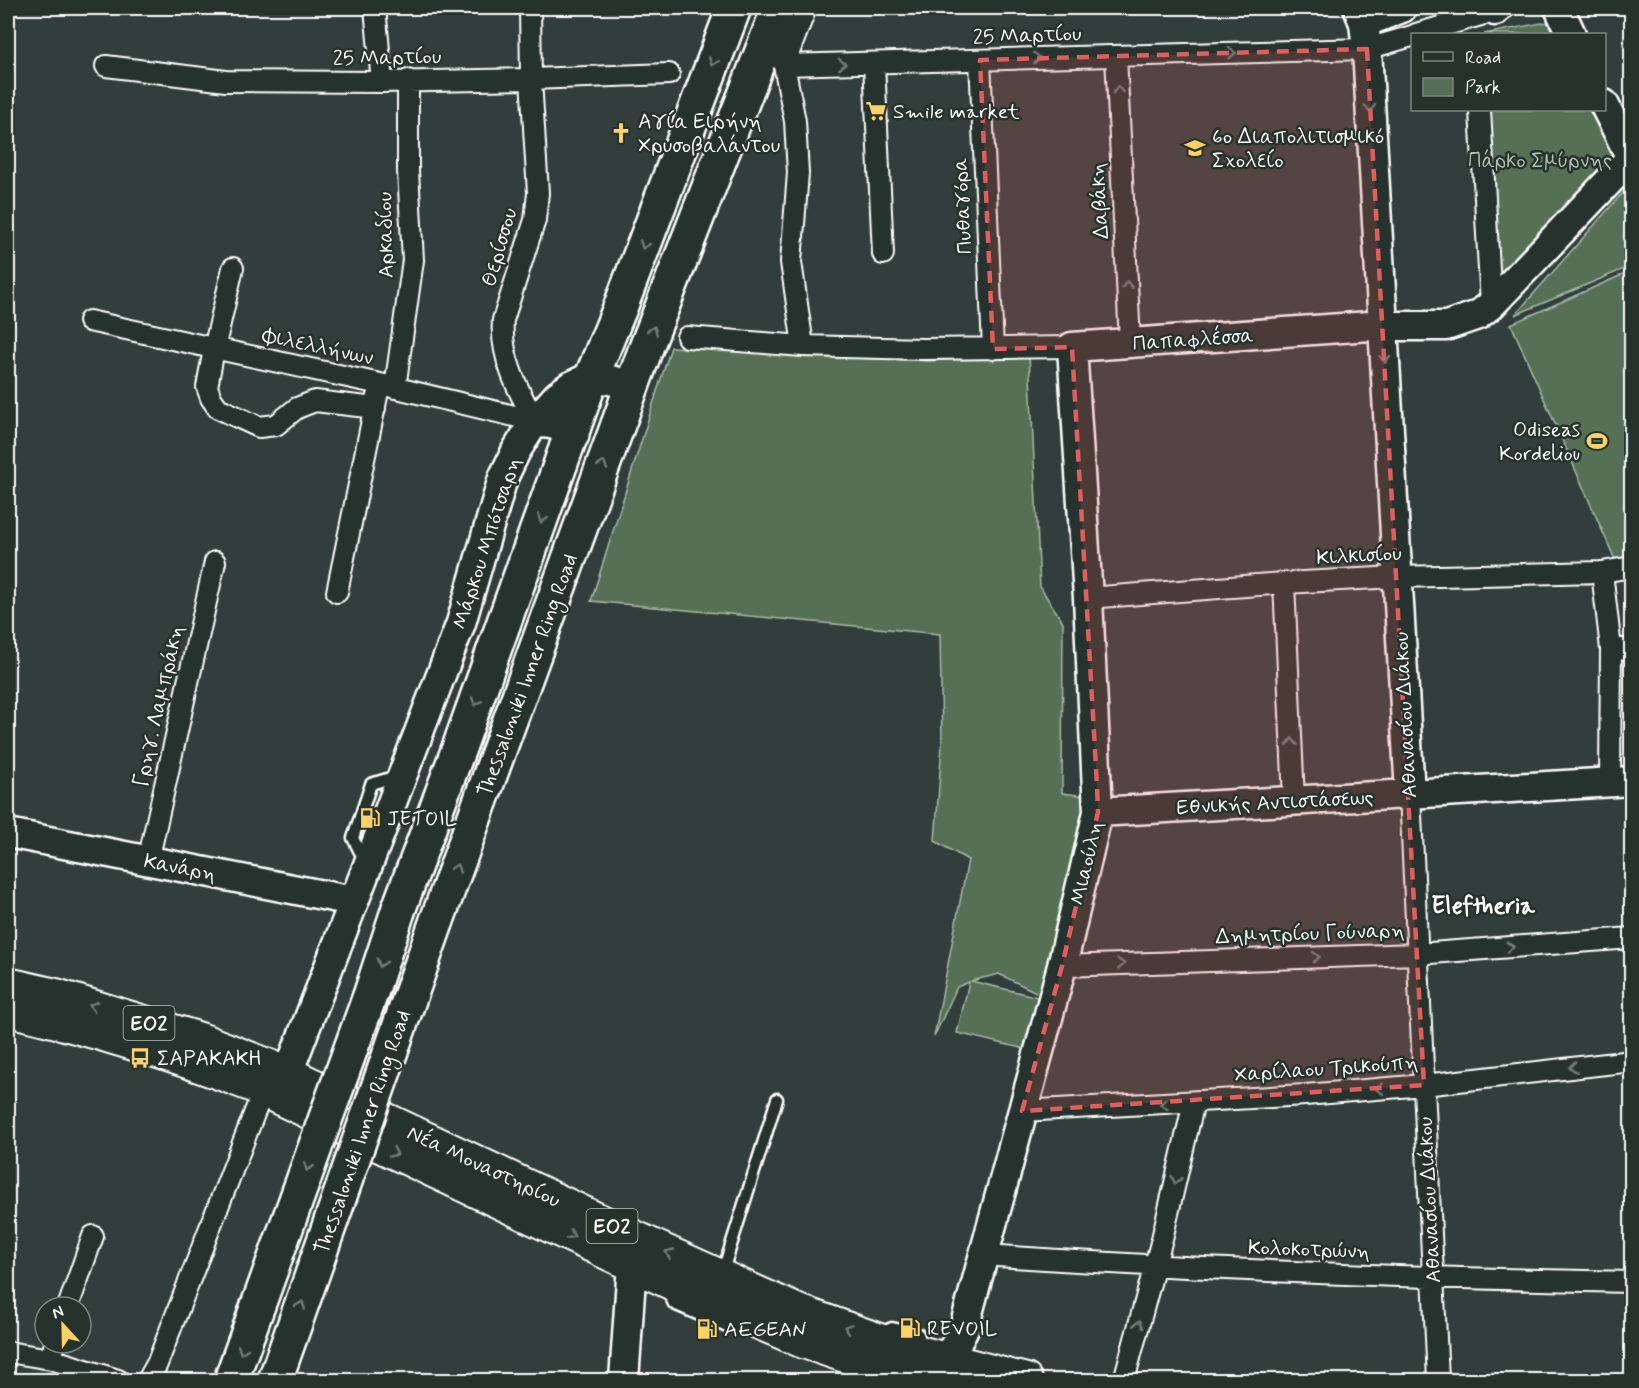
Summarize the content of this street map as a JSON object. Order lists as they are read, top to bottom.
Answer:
{
  "streets": {
    "highway": ["Thessaloniki Inner Ring Road"],
    "main road": ["ΕΟ2", "Νέα Μοναστηρίου"],
    "street": [
      "25 Μαρτίου",
      "Δαβάκη",
      "Πυθαγόρα",
      "Αρκαδίου",
      "Θερίσσου",
      "Παπαφλέσσα",
      "Φιλελλήνων",
      "Μάρκου Μπότσαρη",
      "Κιλκισίου",
      "Γρηγ. Λαμπράκη",
      "Αθανασίου Διάκου",
      "Εθνικής Αντιστάσεως",
      "Μιαούλη",
      "Κανάρη",
      "Δημητρίου Γούναρη",
      "Χαρίλαου Τρικούπη",
      "Κολοκοτρώνη"
    ]
  },
  "crossings": [
    ["25 Μαρτίου", "Δαβάκη"],
    ["25 Μαρτίου", "Πυθαγόρα"],
    ["25 Μαρτίου", "Αρκαδίου"],
    ["25 Μαρτίου", "Θερίσσου"],
    ["25 Μαρτίου", "Αθανασίου Διάκου"],
    ["Δαβάκη", "Παπαφλέσσα"],
    ["Πυθαγόρα", "Παπαφλέσσα"],
    ["Αρκαδίου", "Φιλελλήνων"],
    ["Θερίσσου", "Φιλελλήνων"],
    ["Θερίσσου", "Μάρκου Μπότσαρη"],
    ["Παπαφλέσσα", "Αθανασίου Διάκου"],
    ["Παπαφλέσσα", "Μιαούλη"],
    ["Φιλελλήνων", "Μάρκου Μπότσαρη"],
    ["Μάρκου Μπότσαρη", "Thessaloniki Inner Ring Road"],
    ["Μάρκου Μπότσαρη", "Κανάρη"],
    ["Μάρκου Μπότσαρη", "Νέα Μοναστηρίου"],
    ["Κιλκισίου", "Αθανασίου Διάκου"],
    ["Κιλκισίου", "Μιαούλη"],
    ["Γρηγ. Λαμπράκη", "Κανάρη"],
    ["Αθανασίου Διάκου", "Εθνικής Αντιστάσεως"],
    ["Αθανασίου Διάκου", "Δημητρίου Γούναρη"],
    ["Αθανασίου Διάκου", "Χαρίλαου Τρικούπη"],
    ["Αθανασίου Διάκου", "Κολοκοτρώνη"],
    ["Εθνικής Αντιστάσεως", "Μιαούλη"],
    ["Μιαούλη", "Δημητρίου Γούναρη"],
    ["Μιαούλη", "Χαρίλαου Τρικούπη"],
    ["Μιαούλη", "Νέα Μοναστηρίου"],
    ["Μιαούλη", "Κολοκοτρώνη"]
  ],
  "one_way": [
    "25 Μαρτίου",
    "Δαβάκη",
    "Δημητρίου Γούναρη",
    "Χαρίλαου Τρικούπη"
  ],
  "districts": ["Eleftheria"],
  "parks": ["Πάρκο Σμύρνης"],
  "places": {
    "supermarket": ["Smile market"],
    "church": ["Αγία Ειρήνη Χρυσοβαλάντου"],
    "school or university": ["6ο Διαπολιτισμικό Σχολείο"],
    "sports": ["Odiseas Kordeliou"],
    "fuel station": ["JETOIL", "REVOIL", "AEGEAN"],
    "bus stop": ["ΣΑΡΑΚΑΚΗ"]
  },
  "legend": ["Road", "Park"],
  "north": "top"
}
